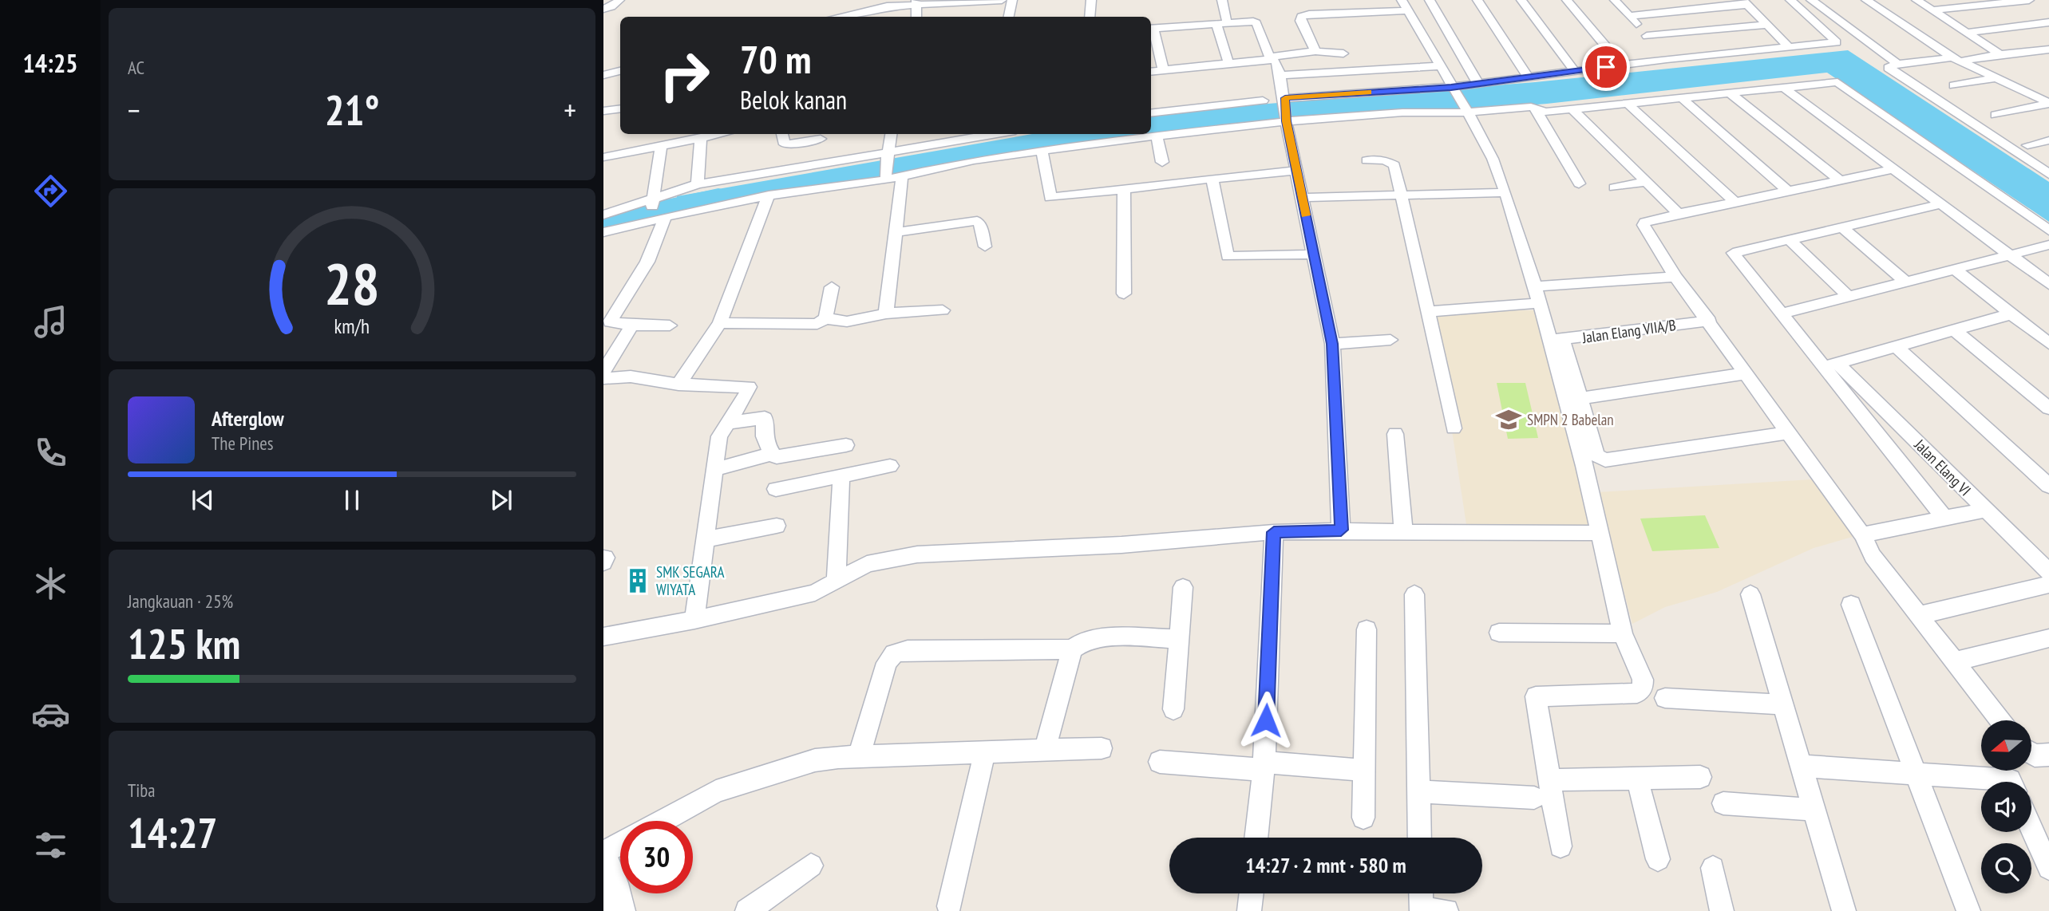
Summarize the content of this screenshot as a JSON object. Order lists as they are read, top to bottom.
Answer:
{
  "streets": {
    "street": ["Jalan Elang VIIA/B", "Jalan Elang VI"]
  },
  "places": {
    "school or university": ["SMPN 2 Babelan"],
    "building": ["SMK SEGARA WIYATA"]
  },
  "north": "left",
  "page": {
    "tabs": "14:25",
    "tile": [
      "AC",
      ["Jangkauan · 25%", "125 km"],
      ["Tiba", "14:27"]
    ],
    "turn": ["70 m", "Belok kanan"],
    "heat": ["−", "21°", "+"],
    "song": ["Afterglow", "The Pines"],
    "limit": "30",
    "trip": "14:27 · 2 mnt · 580 m",
    "gauge": ["28", "km/h"]
  }
}
